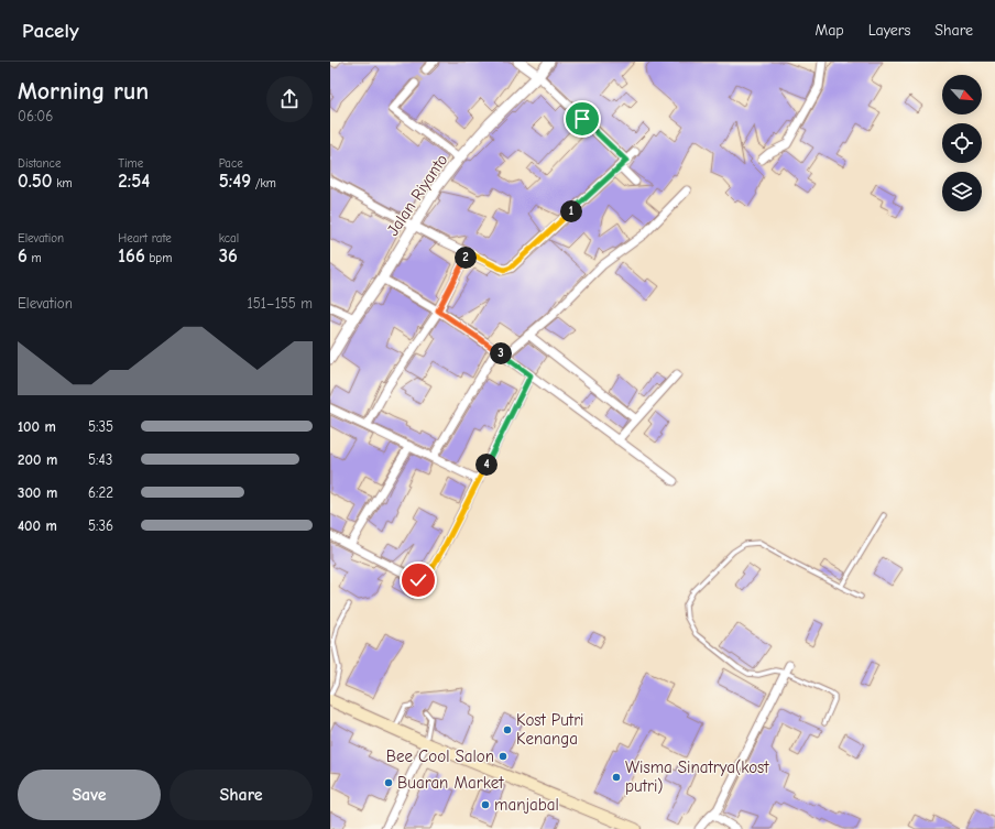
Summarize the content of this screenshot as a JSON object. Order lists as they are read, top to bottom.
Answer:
{
  "streets": {
    "street": ["Jalan Riyanto"]
  },
  "places": [
    "Kost Putri Kenanga",
    "Bee Cool Salon",
    "Wisma Sinatrya(kost putri)",
    "Buaran Market",
    "manjabal"
  ],
  "north": "bottom right",
  "page": {
    "header": "Pacely",
    "nav": ["Map", "Layers", "Share"],
    "heading": ["Morning run", "06:06"],
    "stats": [
      ["Distance", "0.50 km"],
      ["Time", "2:54"],
      ["Pace", "5:49 /km"],
      ["Elevation", "6 m"],
      ["Heart rate", "166 bpm"],
      ["kcal", "36"]
    ],
    "pins": [
      "1",
      "2",
      "3",
      "4"
    ],
    "chart": ["Elevation", "151–155 m"],
    "list": [
      {
        "name": "100 m",
        "note": "5:35"
      },
      {
        "name": "200 m",
        "note": "5:43"
      },
      {
        "name": "300 m",
        "note": "6:22"
      },
      {
        "name": "400 m",
        "note": "5:36"
      }
    ],
    "buttons": ["Save", "Share"]
  }
}
